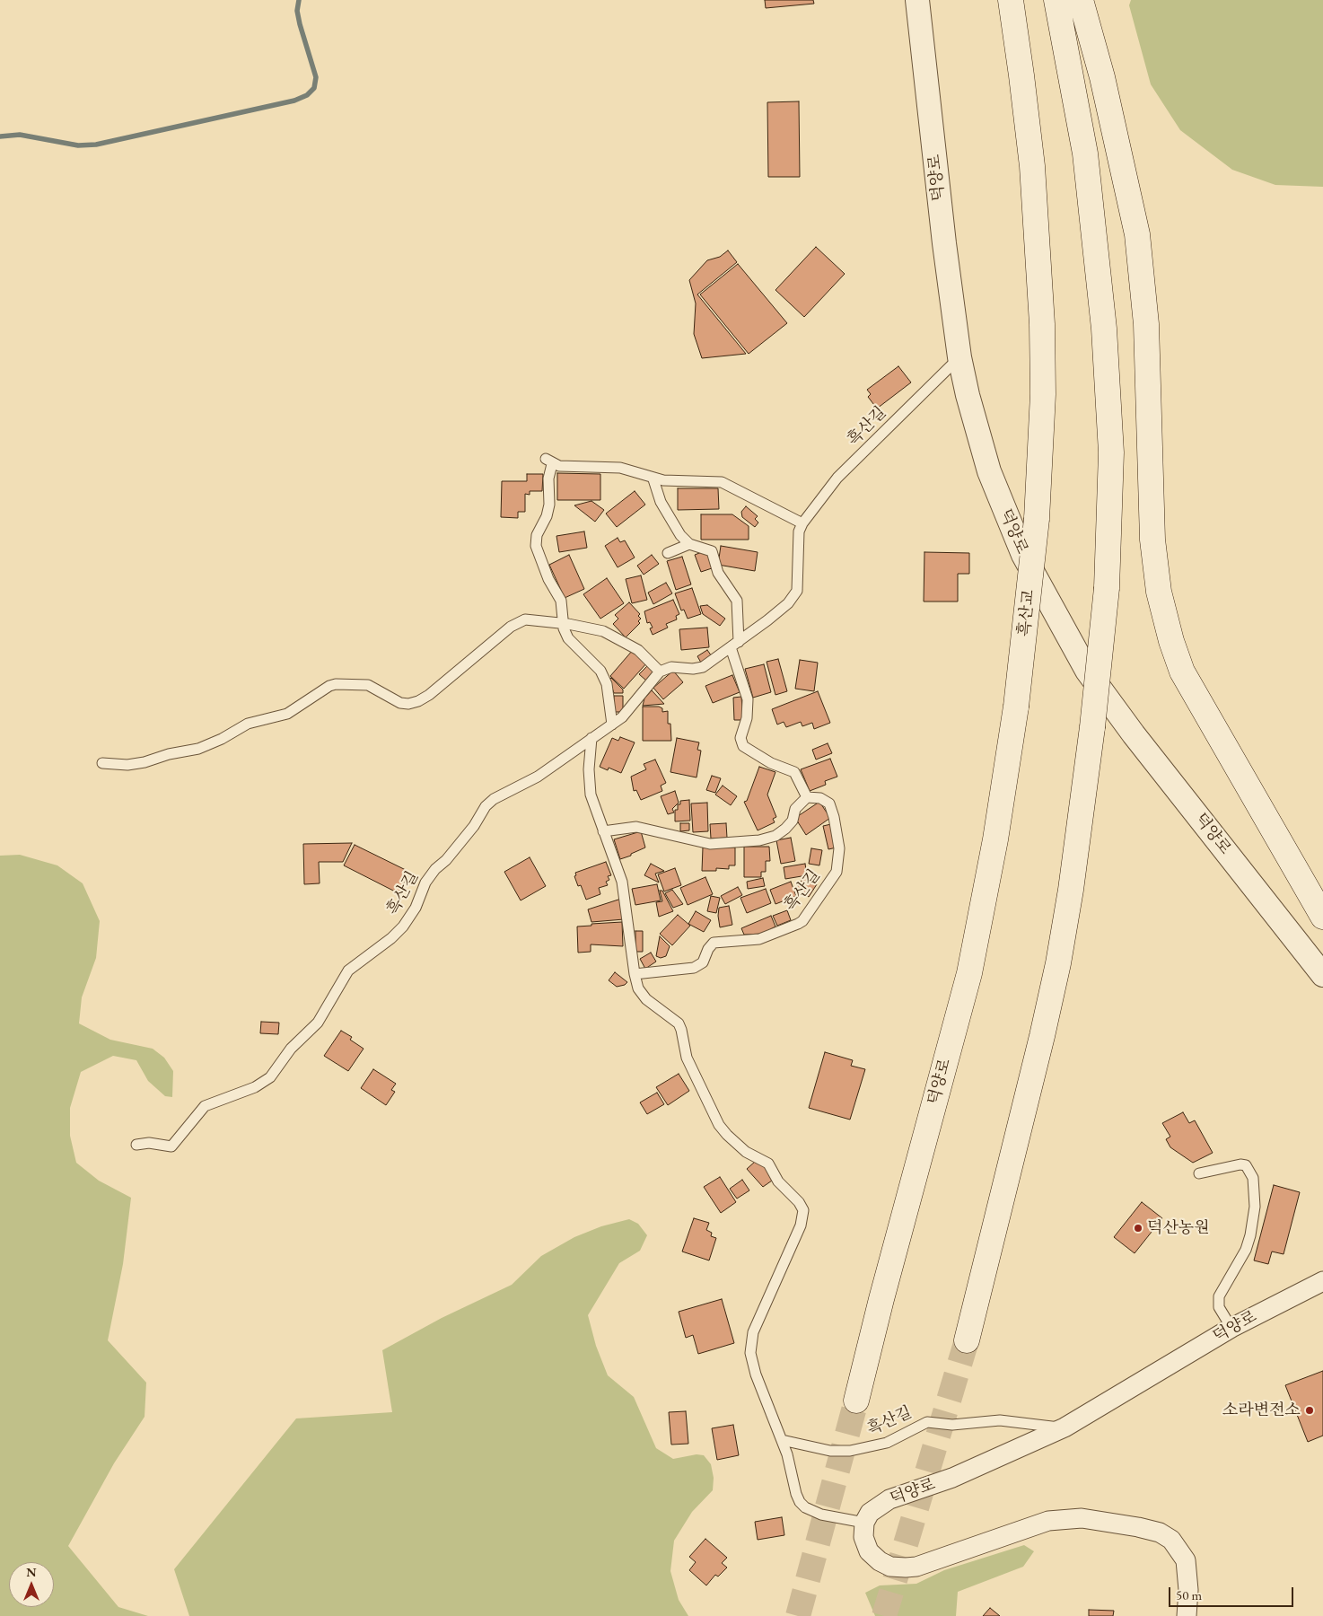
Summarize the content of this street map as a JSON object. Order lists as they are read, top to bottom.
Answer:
{
  "streets": {
    "main road": ["덕양로", "흑산교"],
    "lane": ["흑산길"]
  },
  "crossings": [
    ["덕양로", "흑산길"],
    ["덕양로", "흑산교"]
  ],
  "places": ["덕산농원", "소라변전소"],
  "scale_bar": "50 m",
  "north": "top"
}
